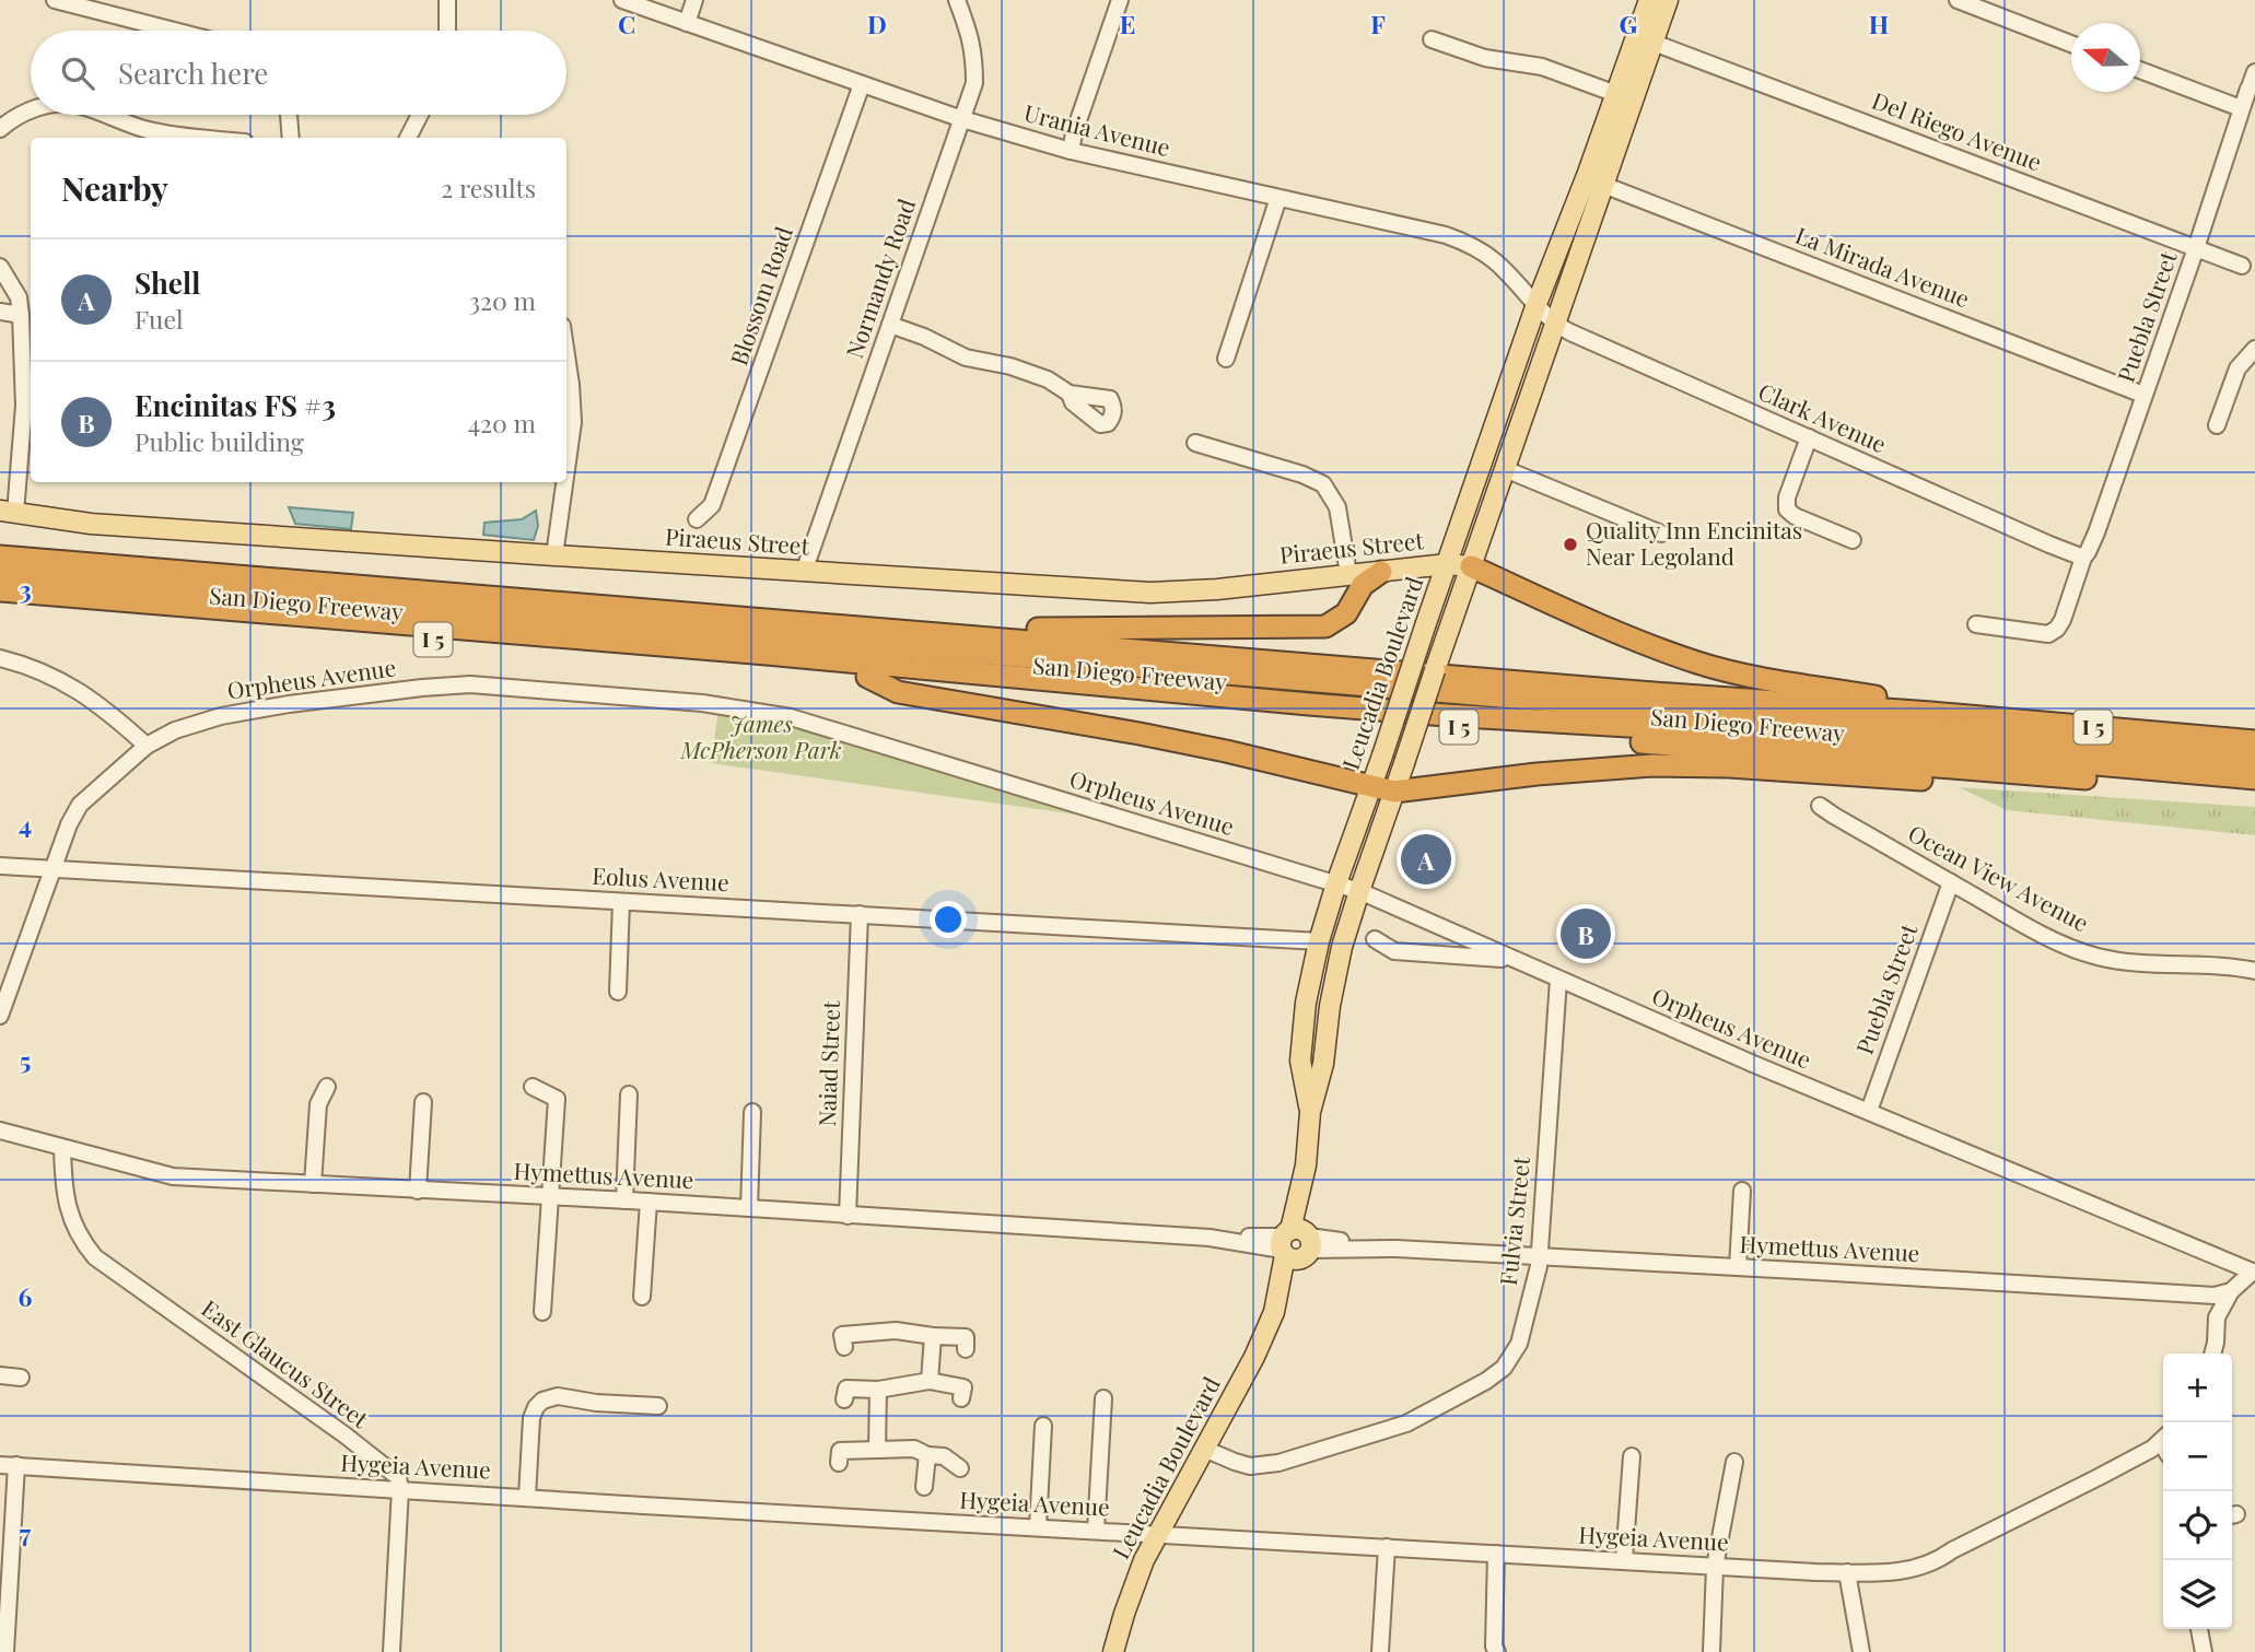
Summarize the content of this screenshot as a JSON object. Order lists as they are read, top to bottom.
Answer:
{
  "streets": {
    "highway": ["San Diego Freeway", "I 5"],
    "main road": ["Piraeus Street", "Leucadia Boulevard"],
    "street": [
      "Urania Avenue",
      "Del Riego Avenue",
      "La Mirada Avenue",
      "Normandy Road",
      "Blossom Road",
      "Puebla Street",
      "Clark Avenue",
      "Orpheus Avenue",
      "Ocean View Avenue",
      "Eolus Avenue",
      "Naiad Street",
      "Hymettus Avenue",
      "Fulvia Street",
      "East Glaucus Street",
      "Hygeia Avenue"
    ]
  },
  "crossings": [
    ["Urania Avenue", "Normandy Road"],
    ["Urania Avenue", "Blossom Road"],
    ["Urania Avenue", "Clark Avenue"],
    ["Urania Avenue", "Leucadia Boulevard"],
    ["Del Riego Avenue", "Puebla Street"],
    ["Del Riego Avenue", "Leucadia Boulevard"],
    ["La Mirada Avenue", "Puebla Street"],
    ["La Mirada Avenue", "Leucadia Boulevard"],
    ["Normandy Road", "Piraeus Street"],
    ["Puebla Street", "Clark Avenue"],
    ["Puebla Street", "Orpheus Avenue"],
    ["Puebla Street", "Ocean View Avenue"],
    ["Clark Avenue", "Leucadia Boulevard"],
    ["Piraeus Street", "Leucadia Boulevard"],
    ["Leucadia Boulevard", "Orpheus Avenue"],
    ["Leucadia Boulevard", "Eolus Avenue"],
    ["Leucadia Boulevard", "Hymettus Avenue"],
    ["Leucadia Boulevard", "Fulvia Street"],
    ["Leucadia Boulevard", "Hygeia Avenue"],
    ["Orpheus Avenue", "Fulvia Street"],
    ["Eolus Avenue", "Naiad Street"],
    ["Naiad Street", "Hymettus Avenue"],
    ["Hymettus Avenue", "Fulvia Street"],
    ["Hymettus Avenue", "East Glaucus Street"],
    ["East Glaucus Street", "Hygeia Avenue"]
  ],
  "parks": ["James McPherson Park"],
  "places": ["Quality Inn Encinitas Near Legoland"],
  "north": "left",
  "page": {
    "search": "Search here",
    "heading": ["Nearby", "2 results"],
    "list": [
      {
        "mark": "A",
        "name": "Shell",
        "note": "Fuel",
        "value": "320 m"
      },
      {
        "mark": "B",
        "name": "Encinitas FS #3",
        "note": "Public building",
        "value": "420 m"
      }
    ],
    "pins": ["A", "B"],
    "map_buttons": ["+", "−"]
  },
  "grid": {
    "columns": [
      "C",
      "D",
      "E",
      "F",
      "G",
      "H"
    ],
    "rows": [
      "3",
      "4",
      "5",
      "6",
      "7"
    ]
  }
}
